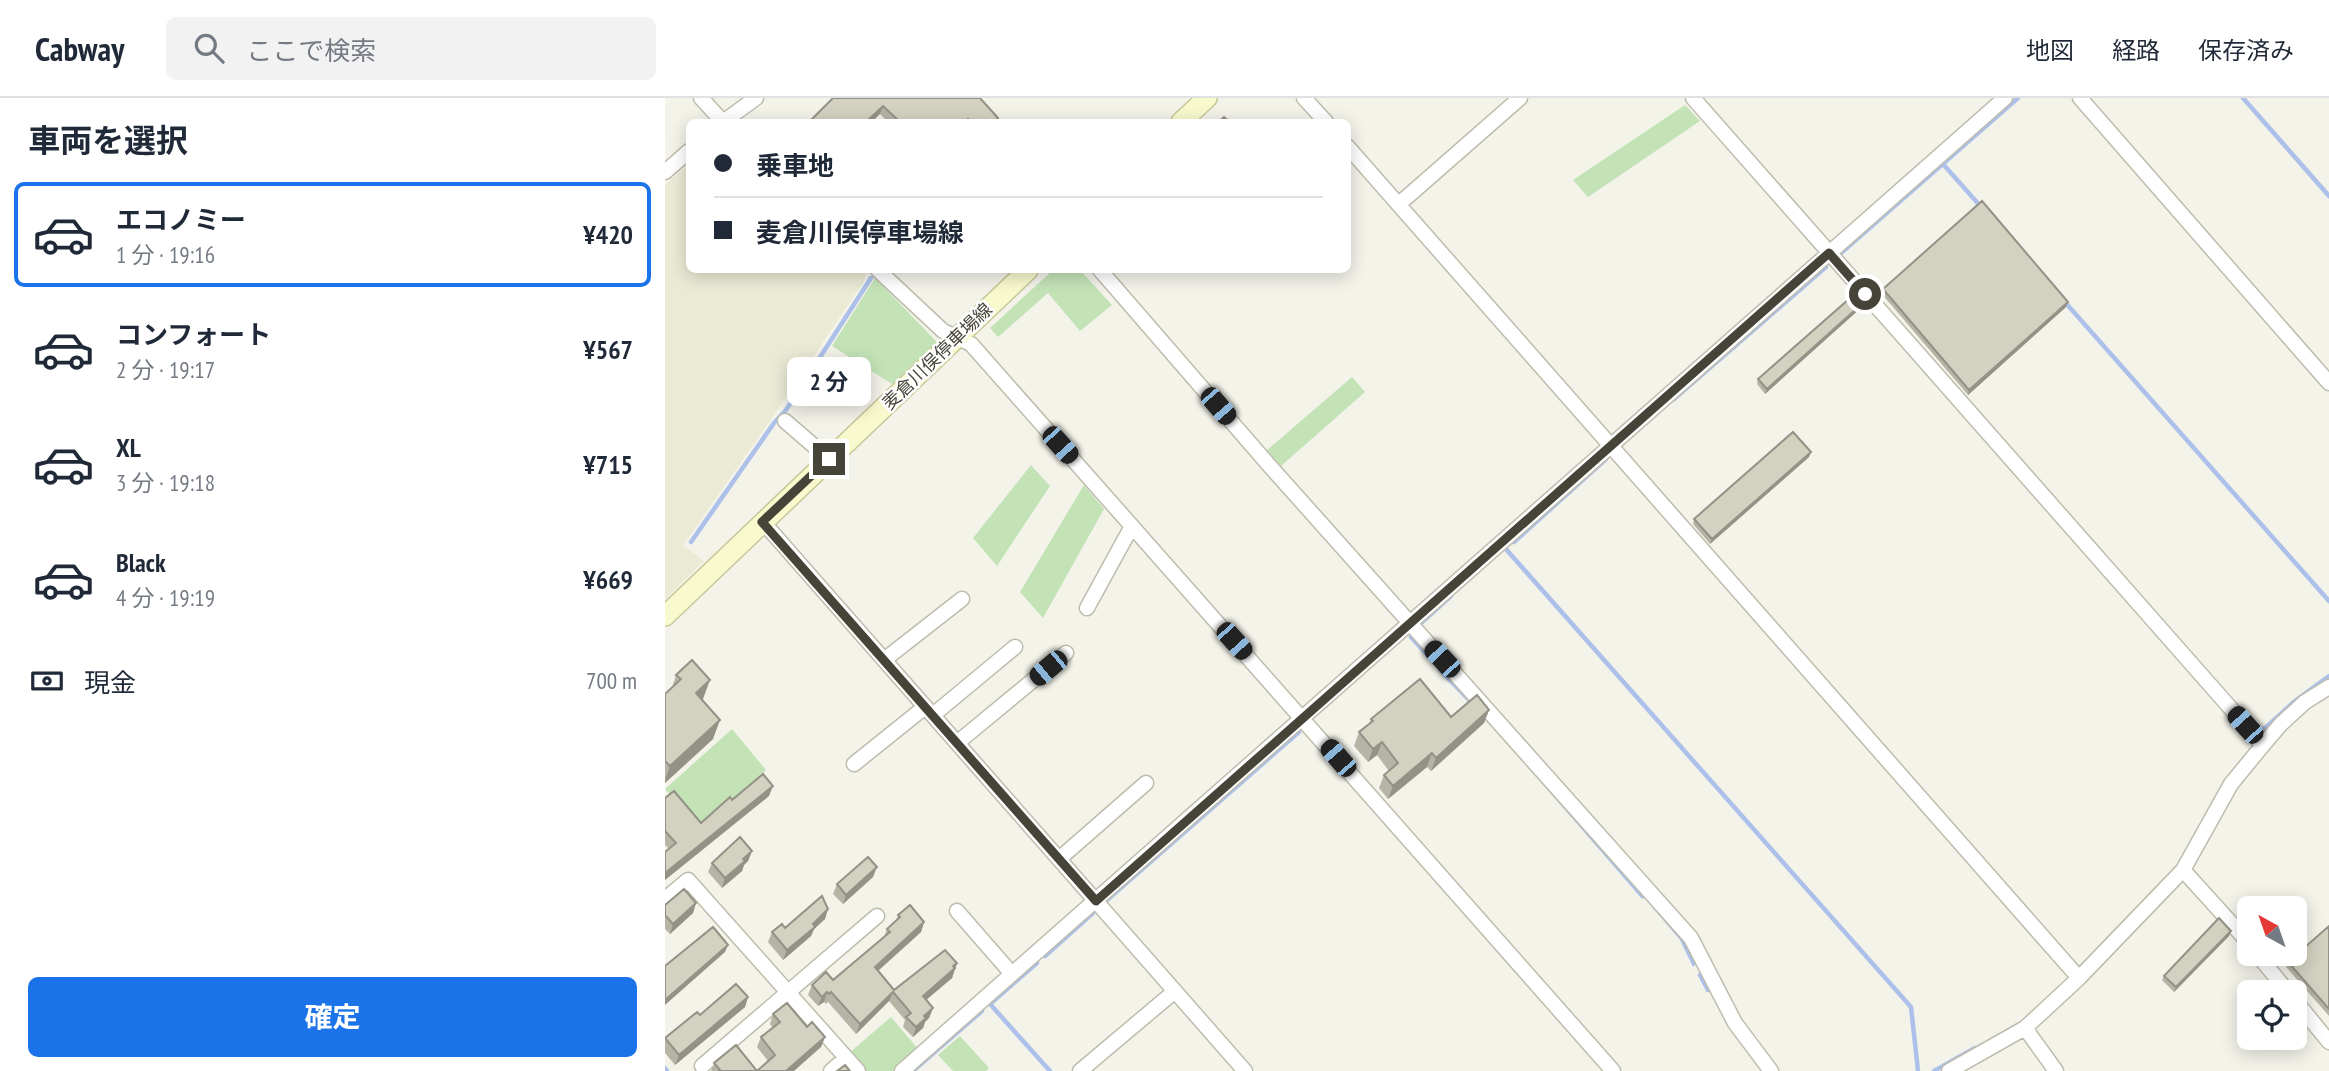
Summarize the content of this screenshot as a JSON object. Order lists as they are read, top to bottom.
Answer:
{
  "streets": {
    "main road": ["麦倉川俣停車場線"]
  },
  "north": "top left",
  "page": {
    "header": "Cabway",
    "search": "ここで検索",
    "nav": ["地図", "経路", "保存済み"],
    "heading": "車両を選択",
    "banner": ["乗車地", "麦倉川俣停車場線"],
    "list": [
      {
        "name": "エコノミー",
        "note": "1 分 · 19:16",
        "value": "¥420"
      },
      {
        "name": "コンフォート",
        "note": "2 分 · 19:17",
        "value": "¥567"
      },
      {
        "name": "XL",
        "note": "3 分 · 19:18",
        "value": "¥715"
      },
      {
        "name": "Black",
        "note": "4 分 · 19:19",
        "value": "¥669"
      }
    ],
    "bubble": "2 分",
    "pay": ["現金", "700 m"],
    "buttons": "確定"
  }
}
